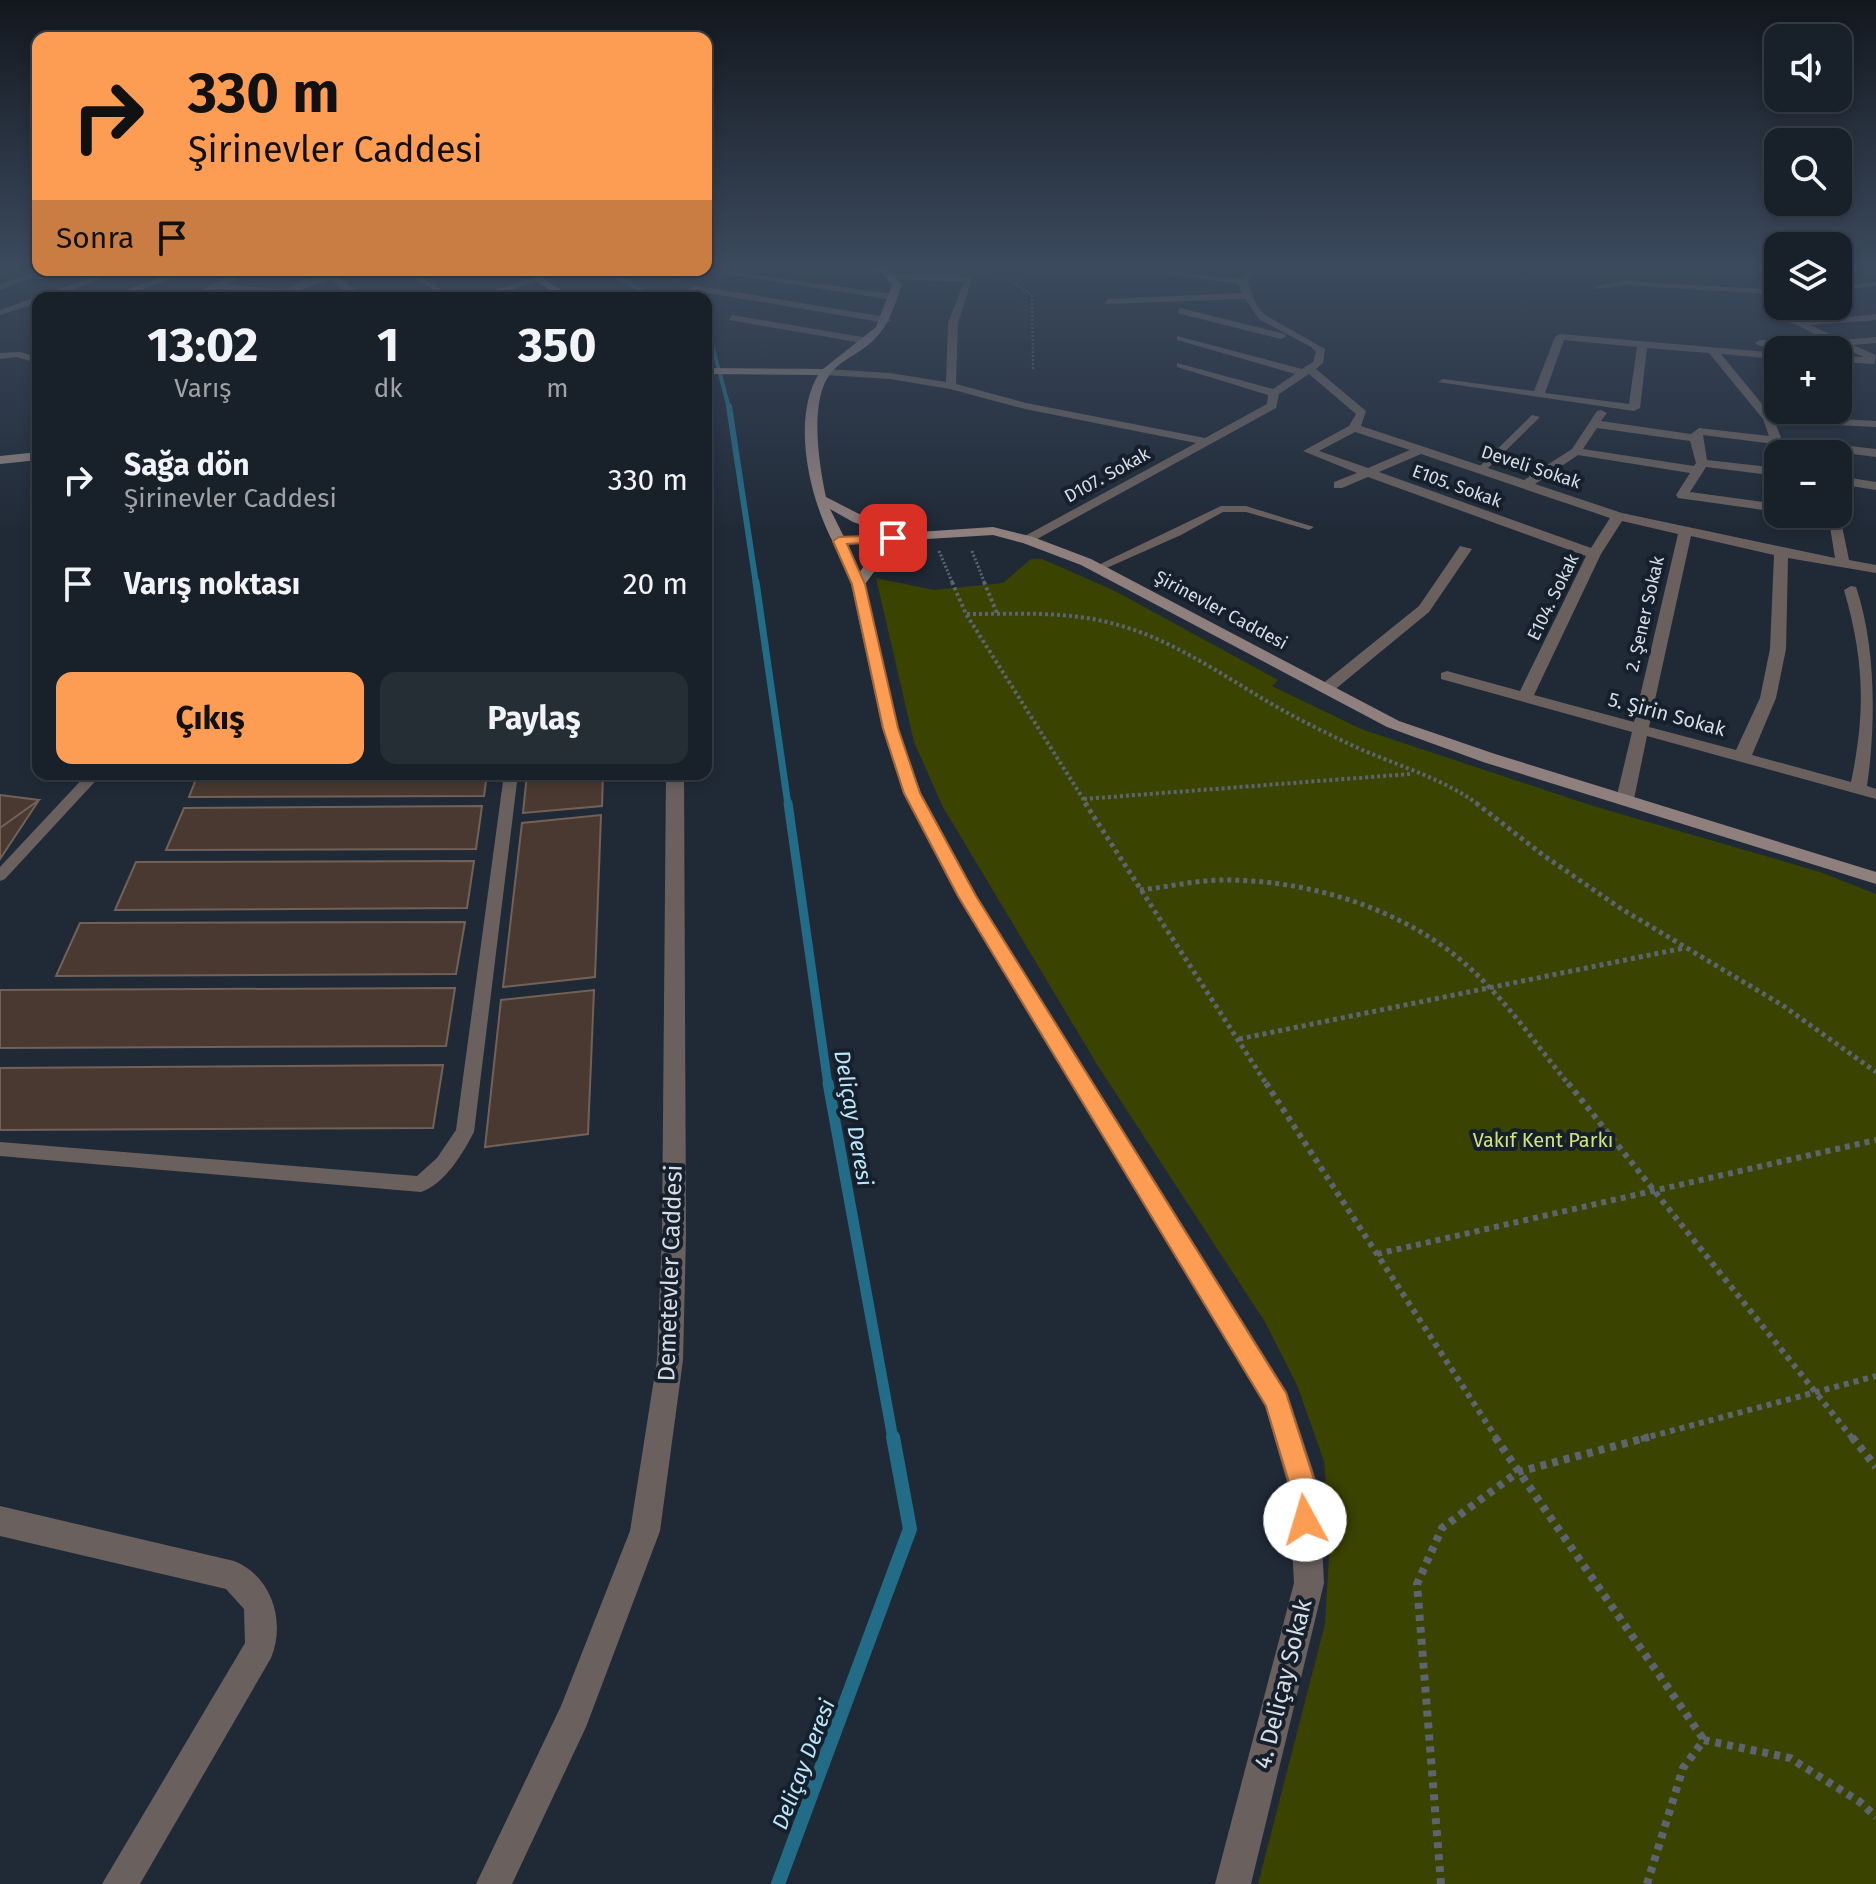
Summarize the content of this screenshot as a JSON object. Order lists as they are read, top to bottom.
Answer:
{
  "streets": {
    "main road": ["Şirinevler Caddesi"],
    "street": [
      "Develi Sokak",
      "D107. Sokak",
      "E105. Sokak",
      "E104. Sokak",
      "2. Şener Sokak",
      "5. Şirin Sokak",
      "Demetevler Caddesi",
      "4. Deliçay Sokak"
    ]
  },
  "crossings": [
    ["Develi Sokak", "E105. Sokak"],
    ["Develi Sokak", "E104. Sokak"],
    ["Develi Sokak", "2. Şener Sokak"],
    ["D107. Sokak", "Şirinevler Caddesi"],
    ["E105. Sokak", "E104. Sokak"],
    ["E104. Sokak", "5. Şirin Sokak"],
    ["Şirinevler Caddesi", "2. Şener Sokak"],
    ["Şirinevler Caddesi", "4. Deliçay Sokak"],
    ["2. Şener Sokak", "5. Şirin Sokak"]
  ],
  "water": ["Deliçay Deresi"],
  "parks": ["Vakıf Kent Parkı"],
  "page": {
    "map_buttons": ["+", "−"],
    "turn": ["330 m", "Şirinevler Caddesi"],
    "then": "Sonra",
    "eta": [
      "13:02",
      "Varış",
      "1",
      "dk",
      "350",
      "m"
    ],
    "list": [
      {
        "name": "Sağa dön",
        "note": "Şirinevler Caddesi",
        "value": "330 m"
      },
      {
        "name": "Varış noktası",
        "value": "20 m"
      }
    ],
    "buttons": ["Çıkış", "Paylaş"]
  }
}
